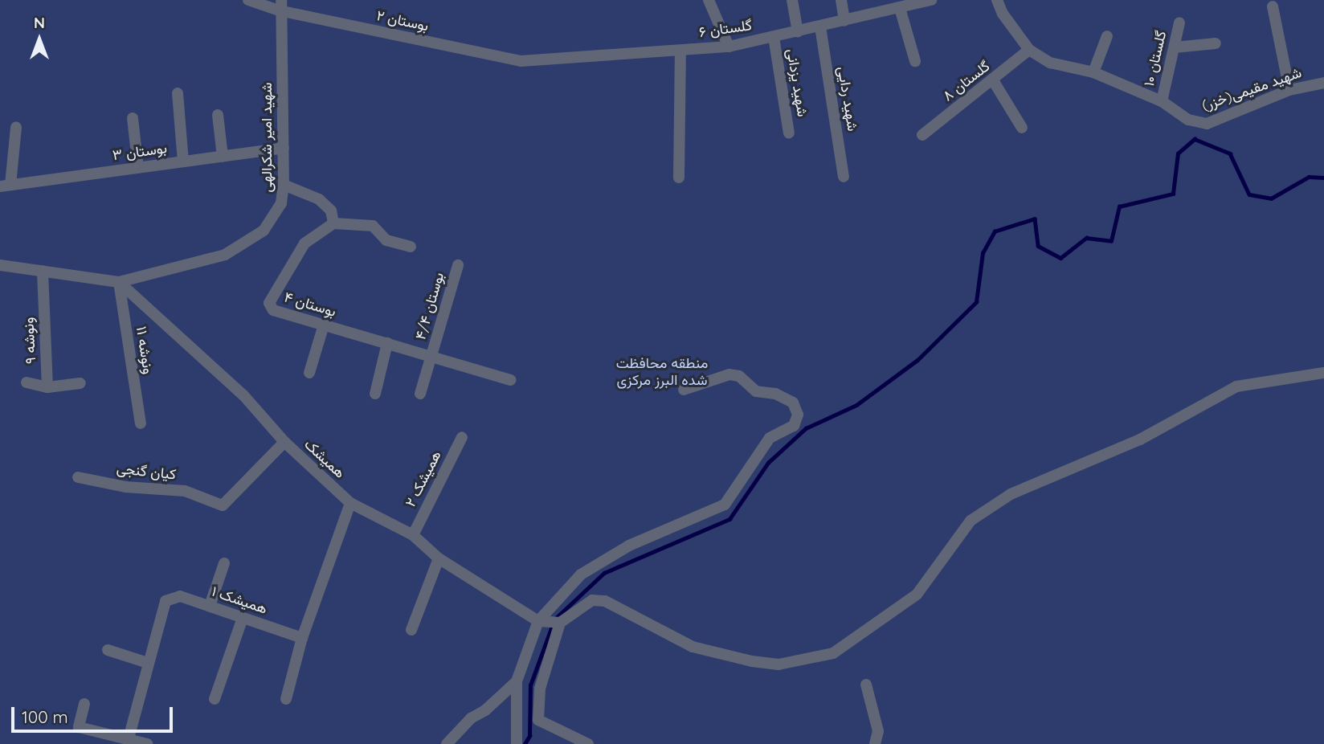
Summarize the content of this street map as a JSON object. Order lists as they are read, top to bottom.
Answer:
{
  "streets": {
    "street": [
      "بوستان ۲",
      "گلستان ۶",
      "گلستان ۱۰",
      "گلستان ۸",
      "شهید یزدانی",
      "شهید مقیمی(‌خزر)",
      "شهید ردایی",
      "شهید امیر شکرالهی",
      "بوستان ۳",
      "بوستان ۴",
      "بوستان ۴/۴",
      "ونوشه ۹",
      "ونوشه ۱۱",
      "همیشک",
      "کیان گنجی",
      "همیشک ۲",
      "همیشک ۱"
    ]
  },
  "crossings": [
    ["بوستان ۲", "گلستان ۶"],
    ["بوستان ۲", "شهید امیر شکرالهی"],
    ["گلستان ۶", "شهید یزدانی"],
    ["گلستان ۶", "شهید ردایی"],
    ["گلستان ۱۰", "شهید مقیمی(‌خزر)"],
    ["گلستان ۸", "شهید مقیمی(‌خزر)"],
    ["شهید امیر شکرالهی", "بوستان ۳"],
    ["شهید امیر شکرالهی", "ونوشه ۹"],
    ["شهید امیر شکرالهی", "ونوشه ۱۱"],
    ["شهید امیر شکرالهی", "همیشک"],
    ["بوستان ۴", "بوستان ۴/۴"],
    ["ونوشه ۱۱", "همیشک"],
    ["همیشک", "کیان گنجی"],
    ["همیشک", "همیشک ۲"]
  ],
  "parks": ["منطقه محافظت شده البرز مرکزی"],
  "scale_bar": "100 m",
  "north": "top"
}
